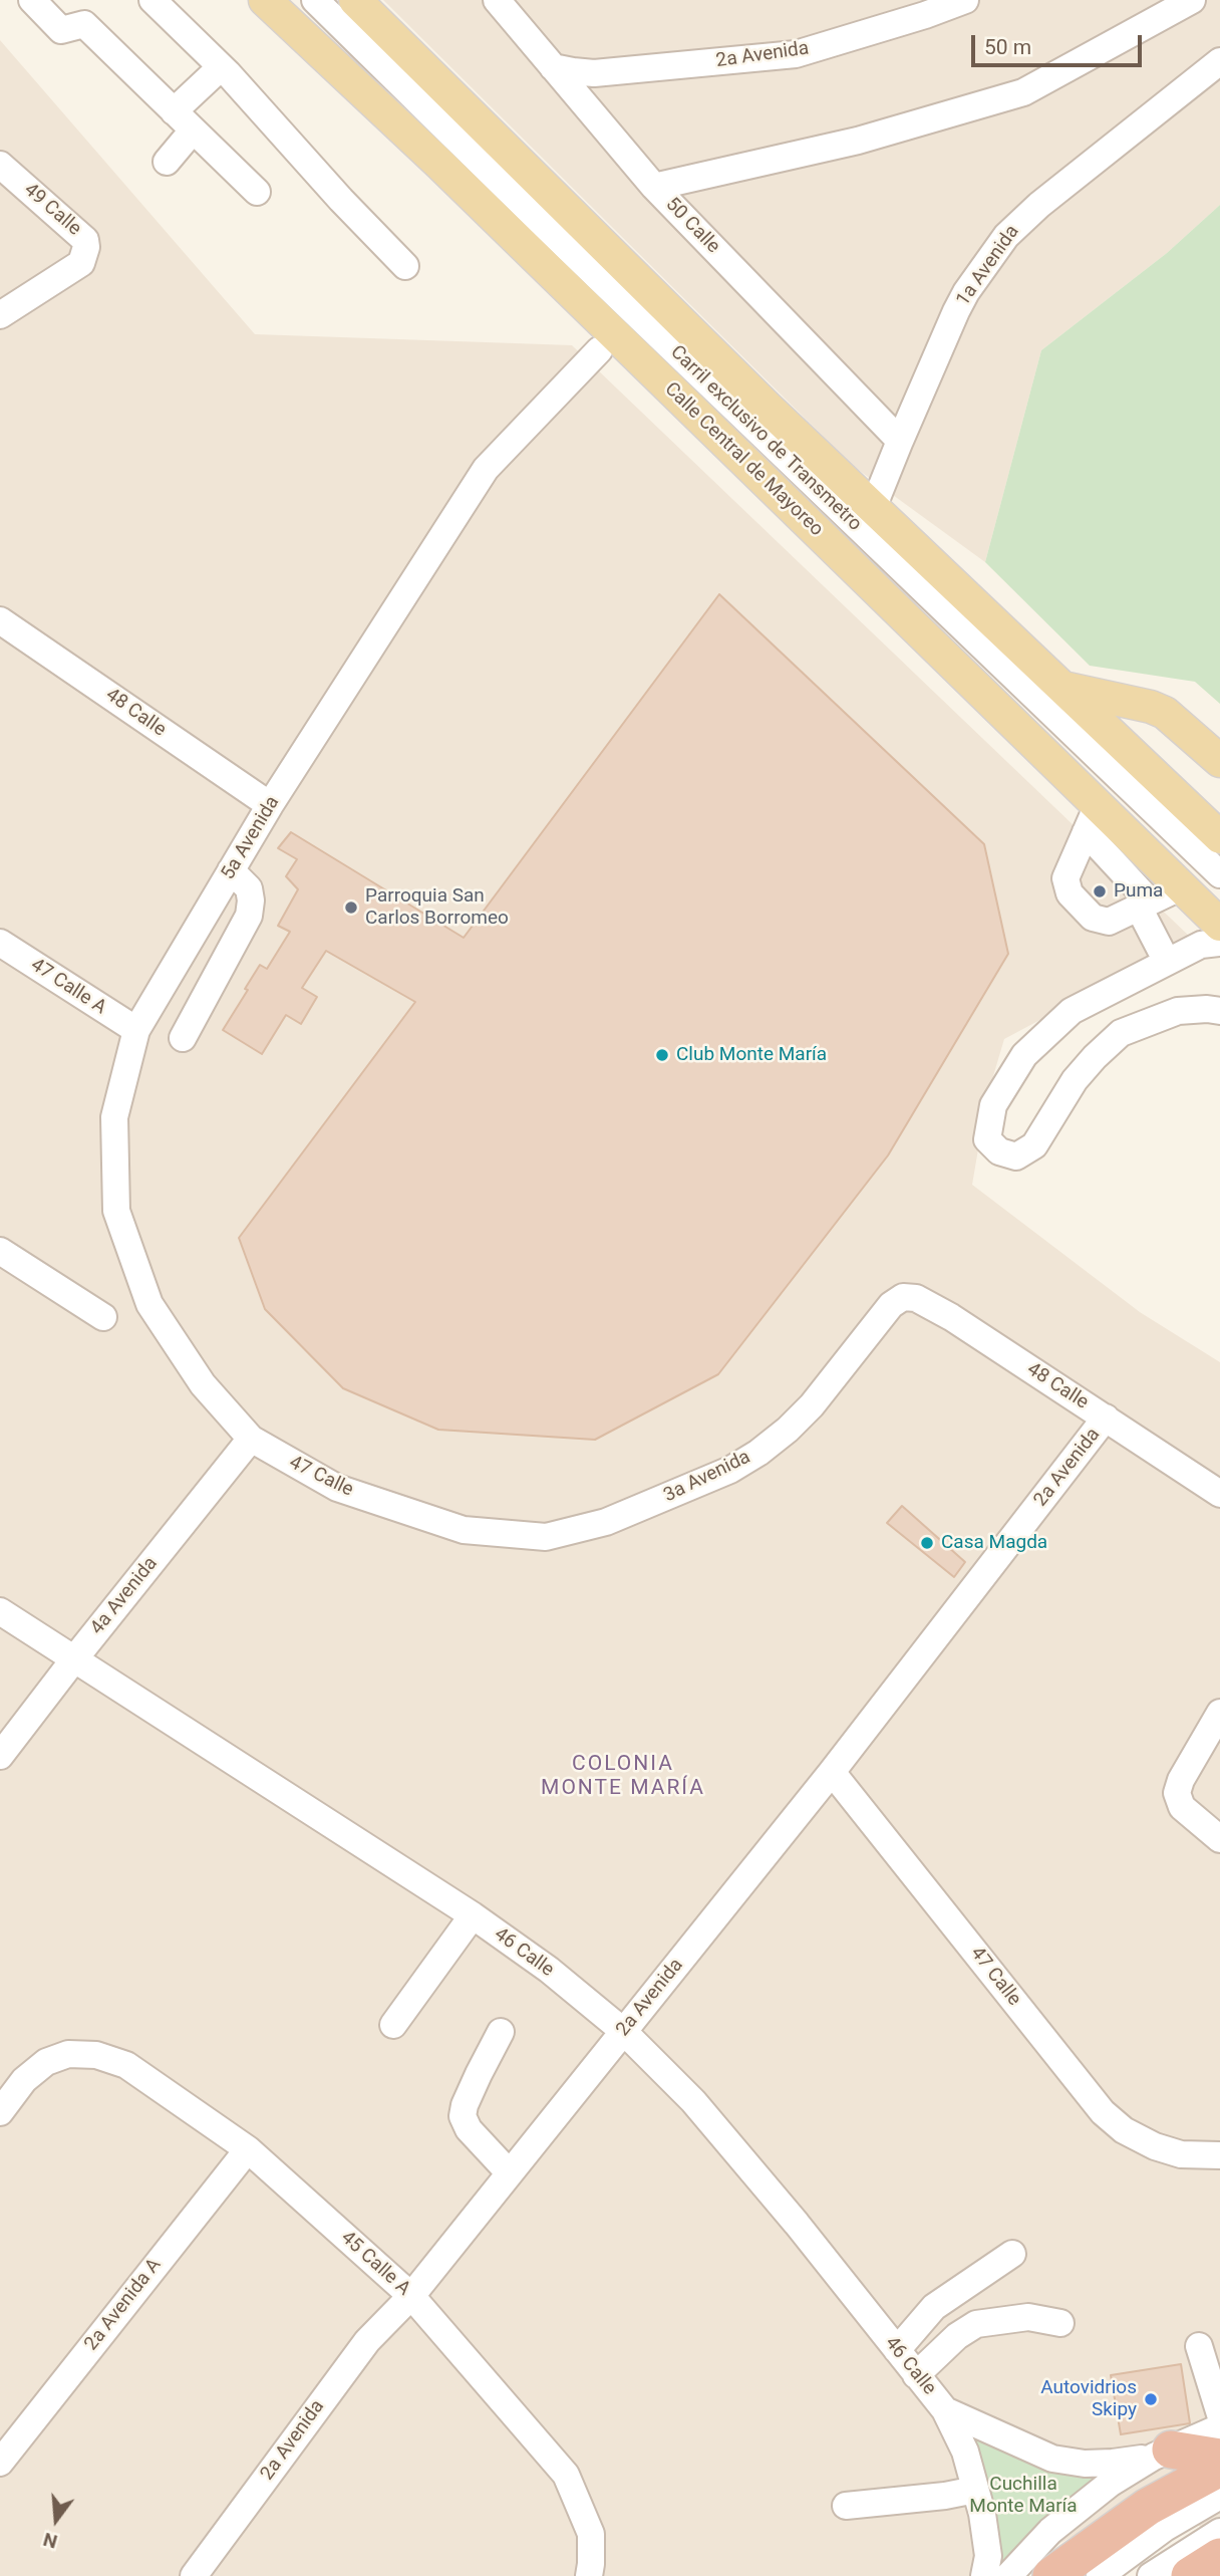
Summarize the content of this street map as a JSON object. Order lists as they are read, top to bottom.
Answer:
{
  "streets": {
    "main road": ["Calle Central de Mayoreo"],
    "street": [
      "2a Avenida",
      "49 Calle",
      "50 Calle",
      "1a Avenida",
      "Carril exclusivo de Transmetro",
      "48 Calle",
      "5a Avenida",
      "47 Calle A",
      "47 Calle",
      "3a Avenida",
      "4a Avenida",
      "46 Calle",
      "45 Calle A",
      "2a Avenida A"
    ]
  },
  "crossings": [
    ["2a Avenida", "50 Calle"],
    ["2a Avenida", "48 Calle"],
    ["2a Avenida", "47 Calle"],
    ["2a Avenida", "46 Calle"],
    ["2a Avenida", "45 Calle A"],
    ["50 Calle", "1a Avenida"],
    ["48 Calle", "5a Avenida"],
    ["48 Calle", "3a Avenida"],
    ["5a Avenida", "47 Calle A"],
    ["5a Avenida", "47 Calle"],
    ["47 Calle", "3a Avenida"],
    ["47 Calle", "4a Avenida"],
    ["4a Avenida", "46 Calle"],
    ["45 Calle A", "2a Avenida A"]
  ],
  "districts": ["COLONIA MONTE MARÍA"],
  "parks": ["Cuchilla Monte María"],
  "places": [
    "Puma",
    "Parroquia San Carlos Borromeo",
    "Club Monte María",
    "Casa Magda",
    "Autovidrios Skipy"
  ],
  "scale_bar": "50 m",
  "north": "bottom"
}
